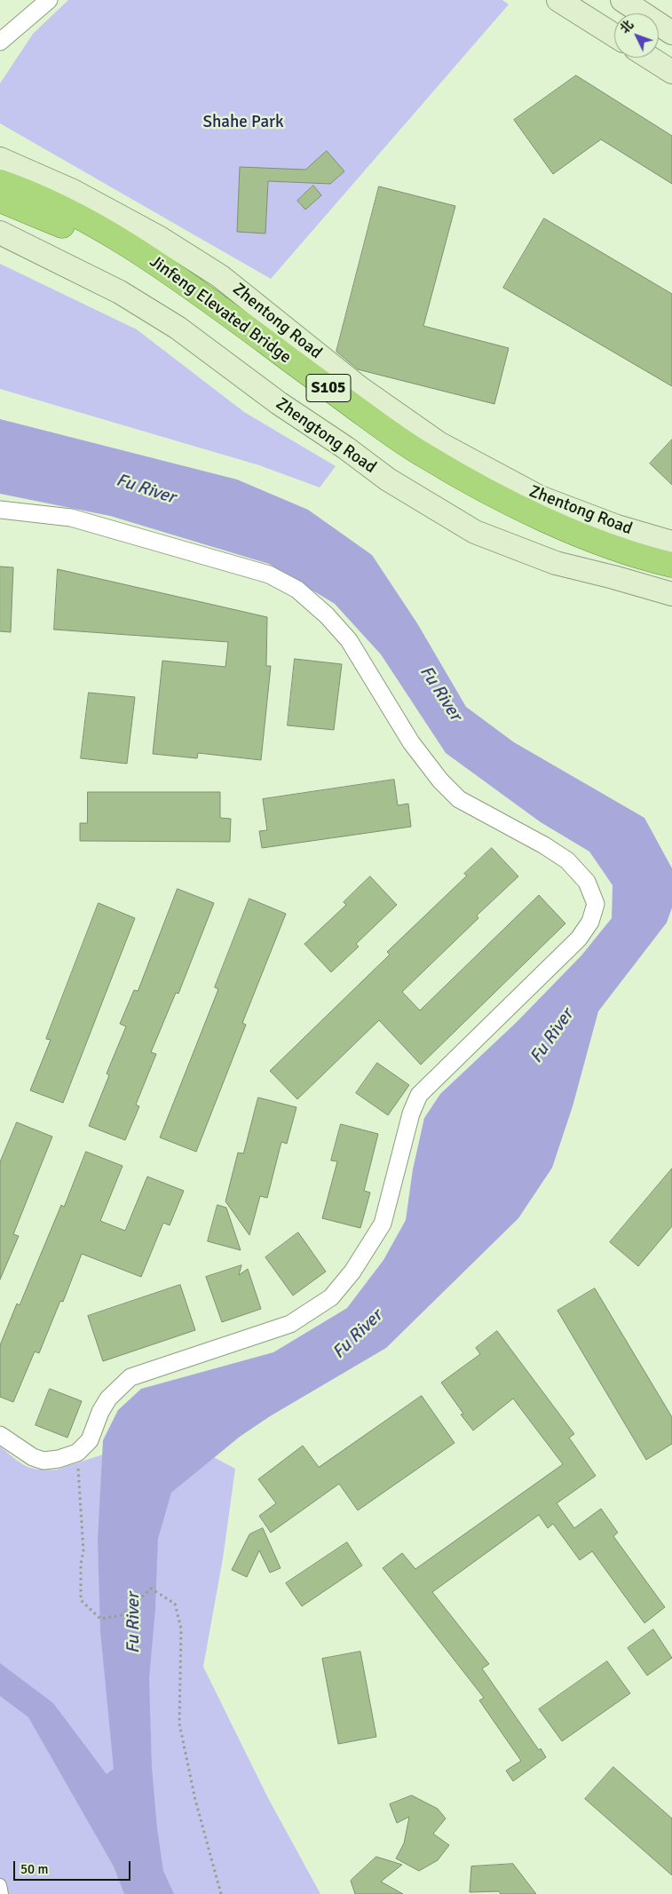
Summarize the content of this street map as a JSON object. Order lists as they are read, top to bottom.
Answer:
{
  "streets": {
    "highway": ["Jinfeng Elevated Bridge", "S105"],
    "main road": ["Zhentong Road", "Zhengtong Road"]
  },
  "water": ["Fu River"],
  "parks": ["Shahe Park"],
  "scale_bar": "50 m",
  "north": "top left"
}
